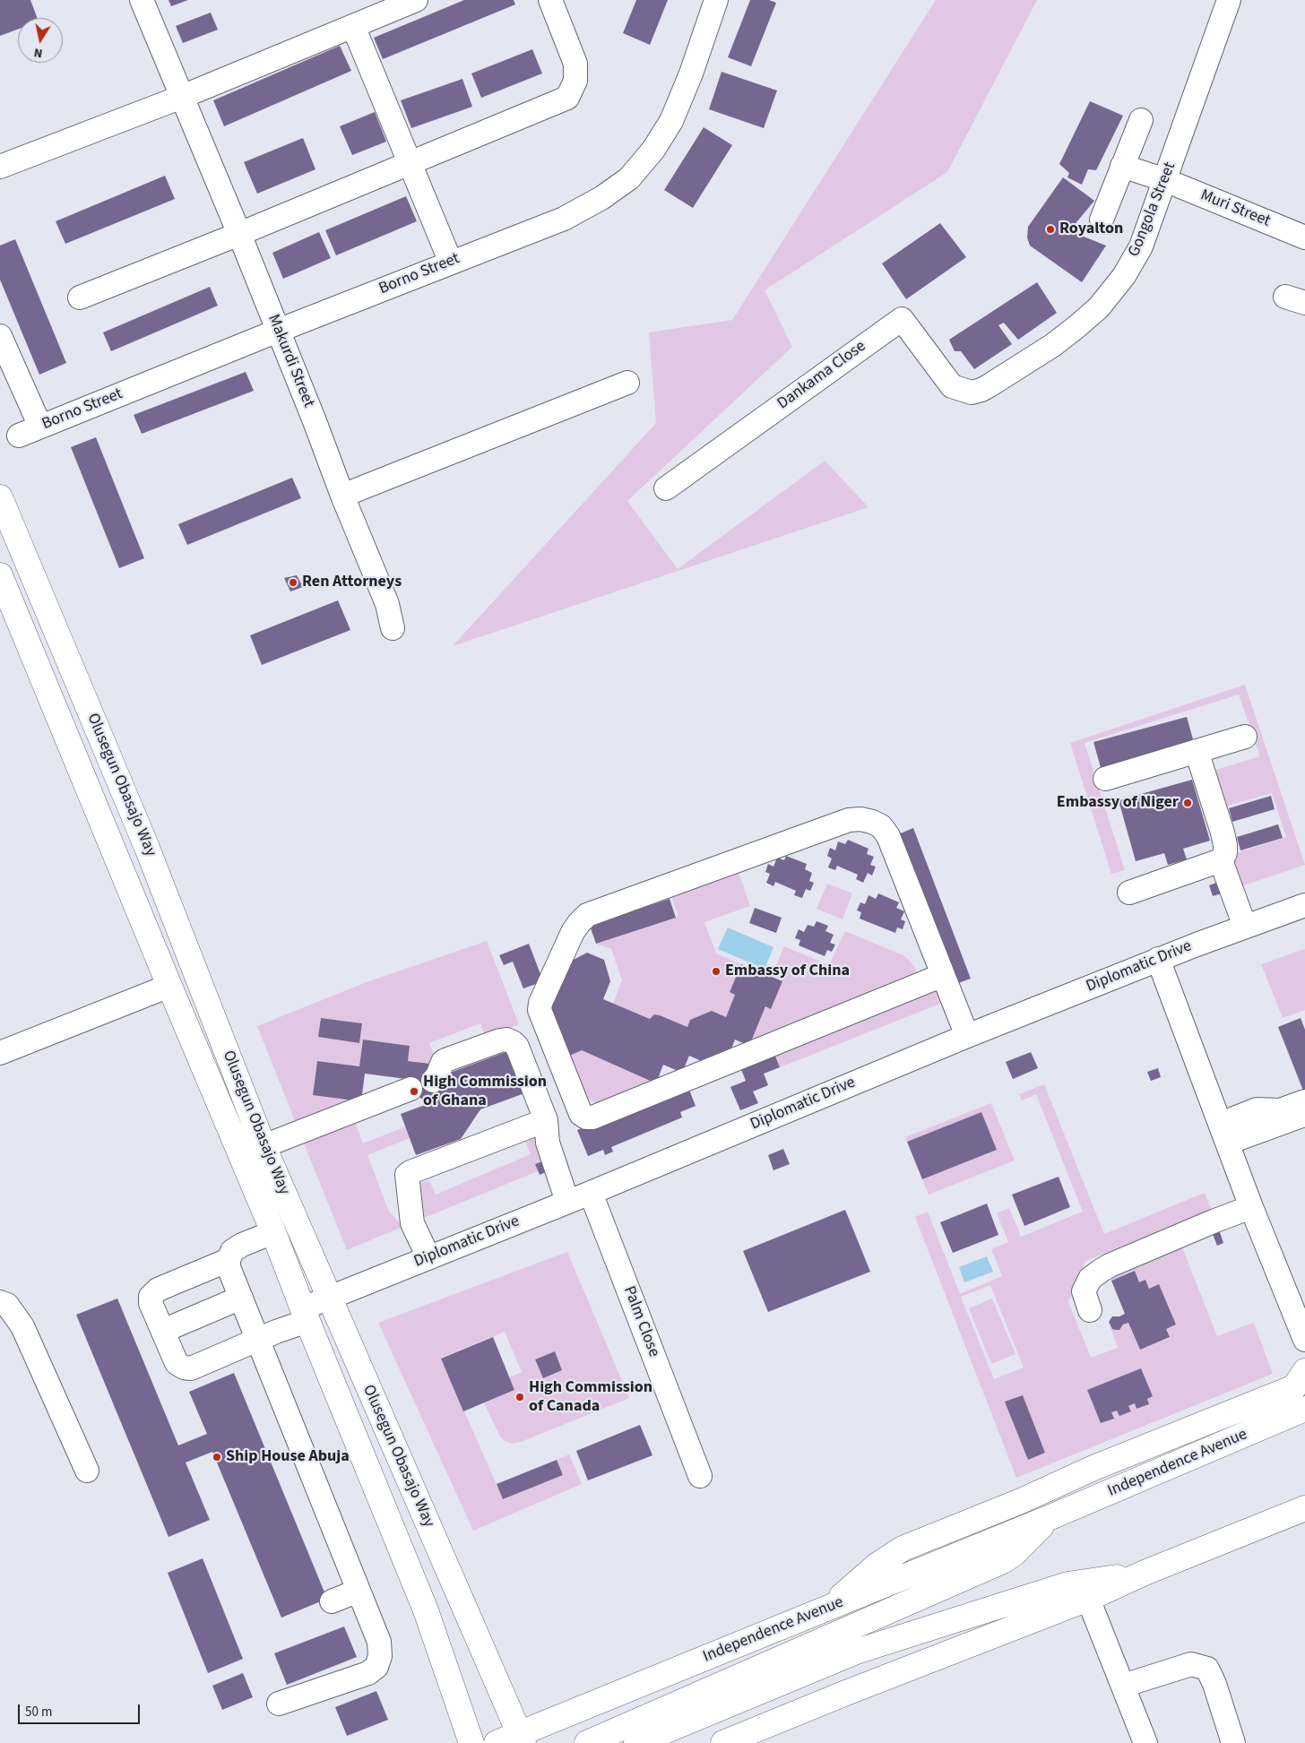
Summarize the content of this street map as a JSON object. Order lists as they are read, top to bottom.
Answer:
{
  "streets": {
    "main road": ["Olusegun Obasajo Way", "Independence Avenue"],
    "street": [
      "Muri Street",
      "Gongola Street",
      "Borno Street",
      "Makurdi Street",
      "Dankama Close",
      "Diplomatic Drive",
      "Palm Close"
    ]
  },
  "crossings": [
    ["Muri Street", "Gongola Street"],
    ["Gongola Street", "Dankama Close"],
    ["Borno Street", "Makurdi Street"],
    ["Olusegun Obasajo Way", "Diplomatic Drive"],
    ["Olusegun Obasajo Way", "Independence Avenue"],
    ["Diplomatic Drive", "Palm Close"]
  ],
  "places": [
    "Royalton",
    "Ren Attorneys",
    "Embassy of Niger",
    "Embassy of China",
    "High Commission of Ghana",
    "High Commission of Canada",
    "Ship House Abuja"
  ],
  "scale_bar": "50 m",
  "north": "bottom"
}
